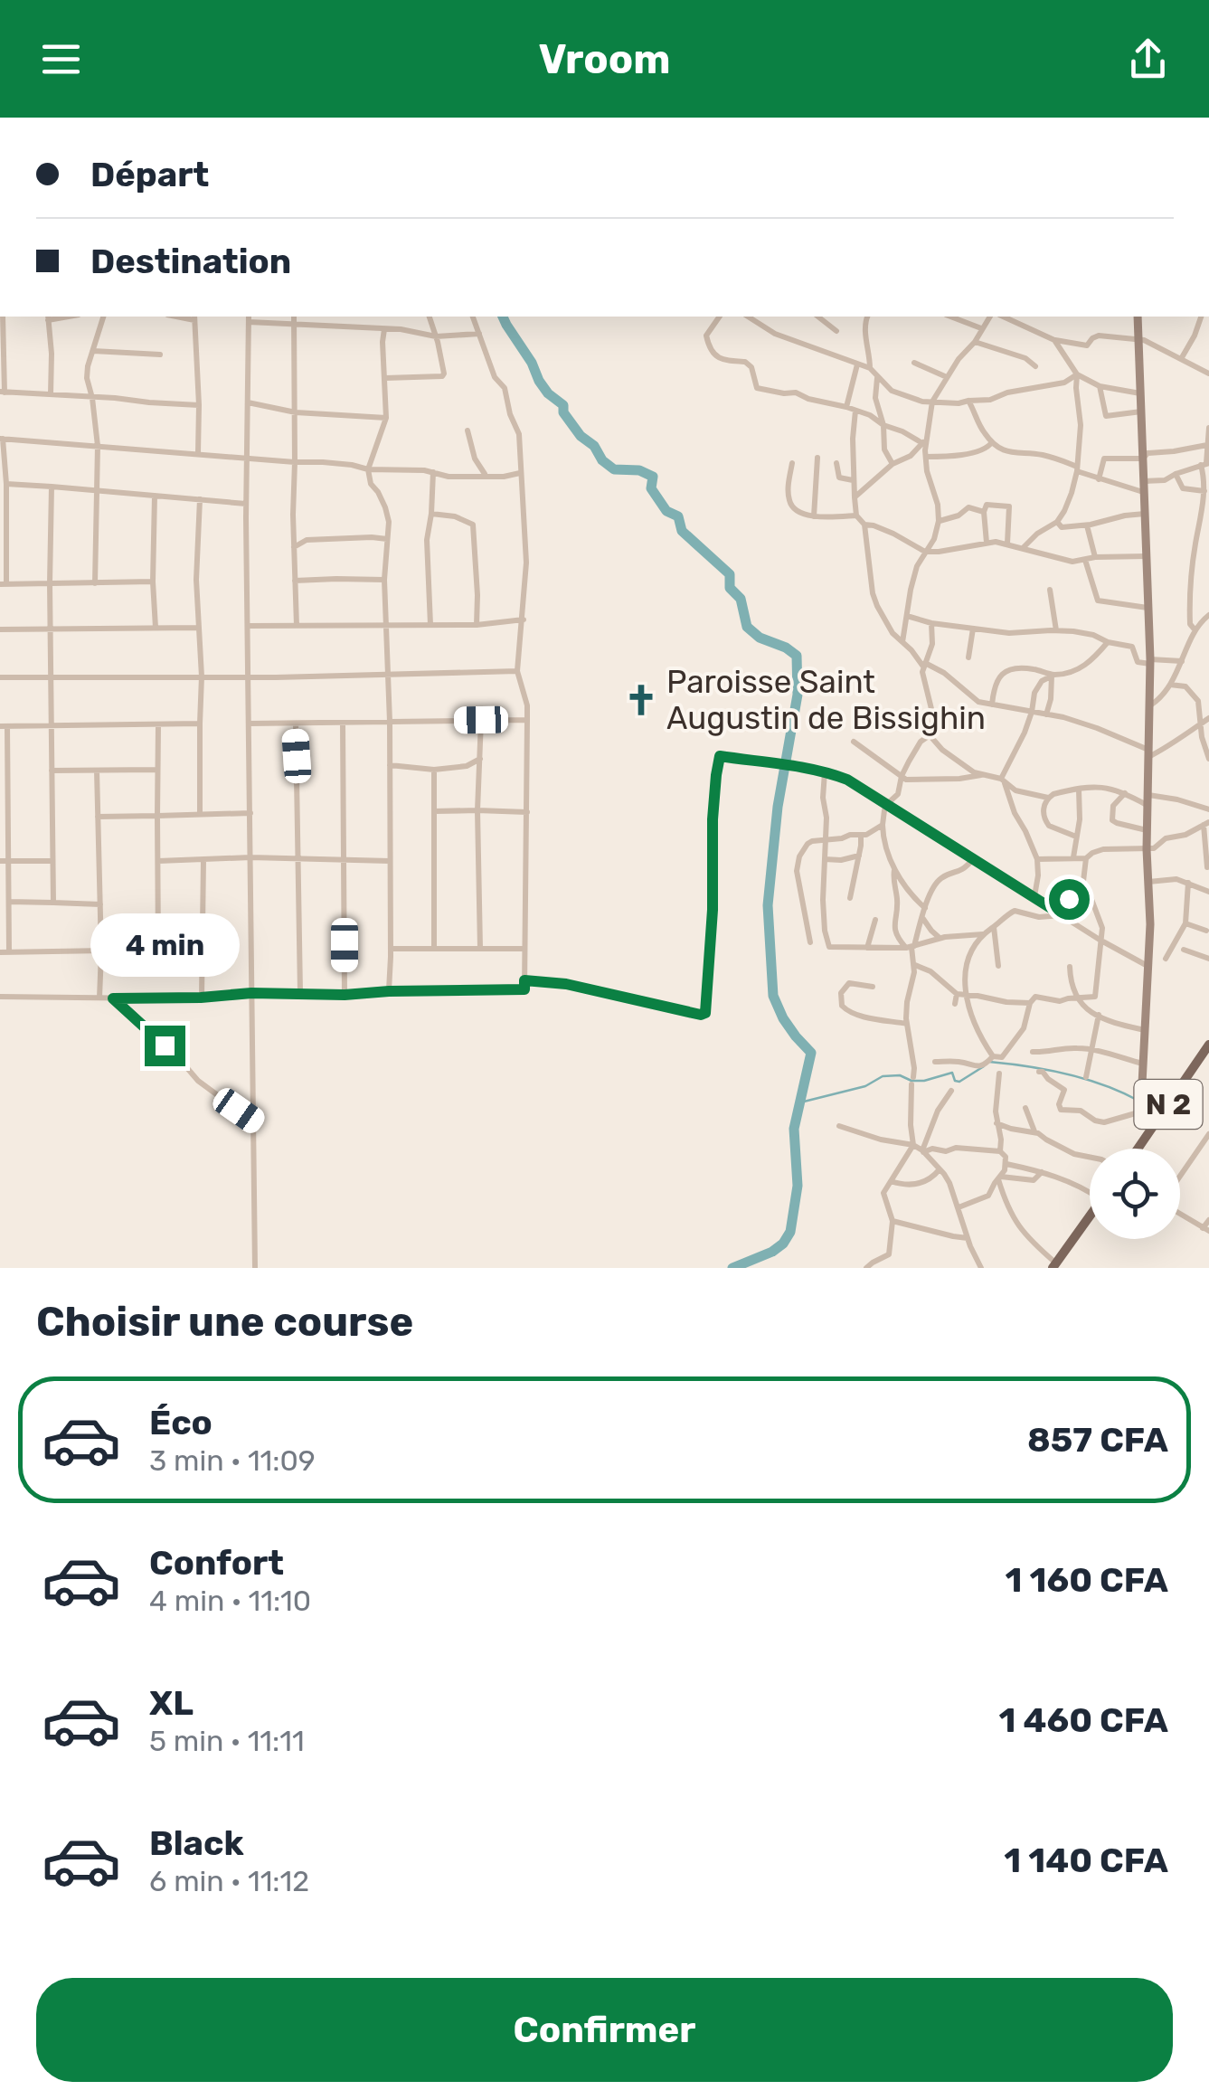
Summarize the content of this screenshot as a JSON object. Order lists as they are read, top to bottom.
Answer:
{
  "streets": {
    "main road": ["N 2"]
  },
  "places": {
    "church": ["Paroisse Saint Augustin de Bissighin"]
  },
  "page": {
    "header": "Vroom",
    "banner": ["Départ", "Destination"],
    "bubble": "4 min",
    "heading": "Choisir une course",
    "list": [
      {
        "name": "Éco",
        "note": "3 min · 11:09",
        "value": "857 CFA"
      },
      {
        "name": "Confort",
        "note": "4 min · 11:10",
        "value": "1 160 CFA"
      },
      {
        "name": "XL",
        "note": "5 min · 11:11",
        "value": "1 460 CFA"
      },
      {
        "name": "Black",
        "note": "6 min · 11:12",
        "value": "1 140 CFA"
      }
    ],
    "buttons": "Confirmer"
  }
}
